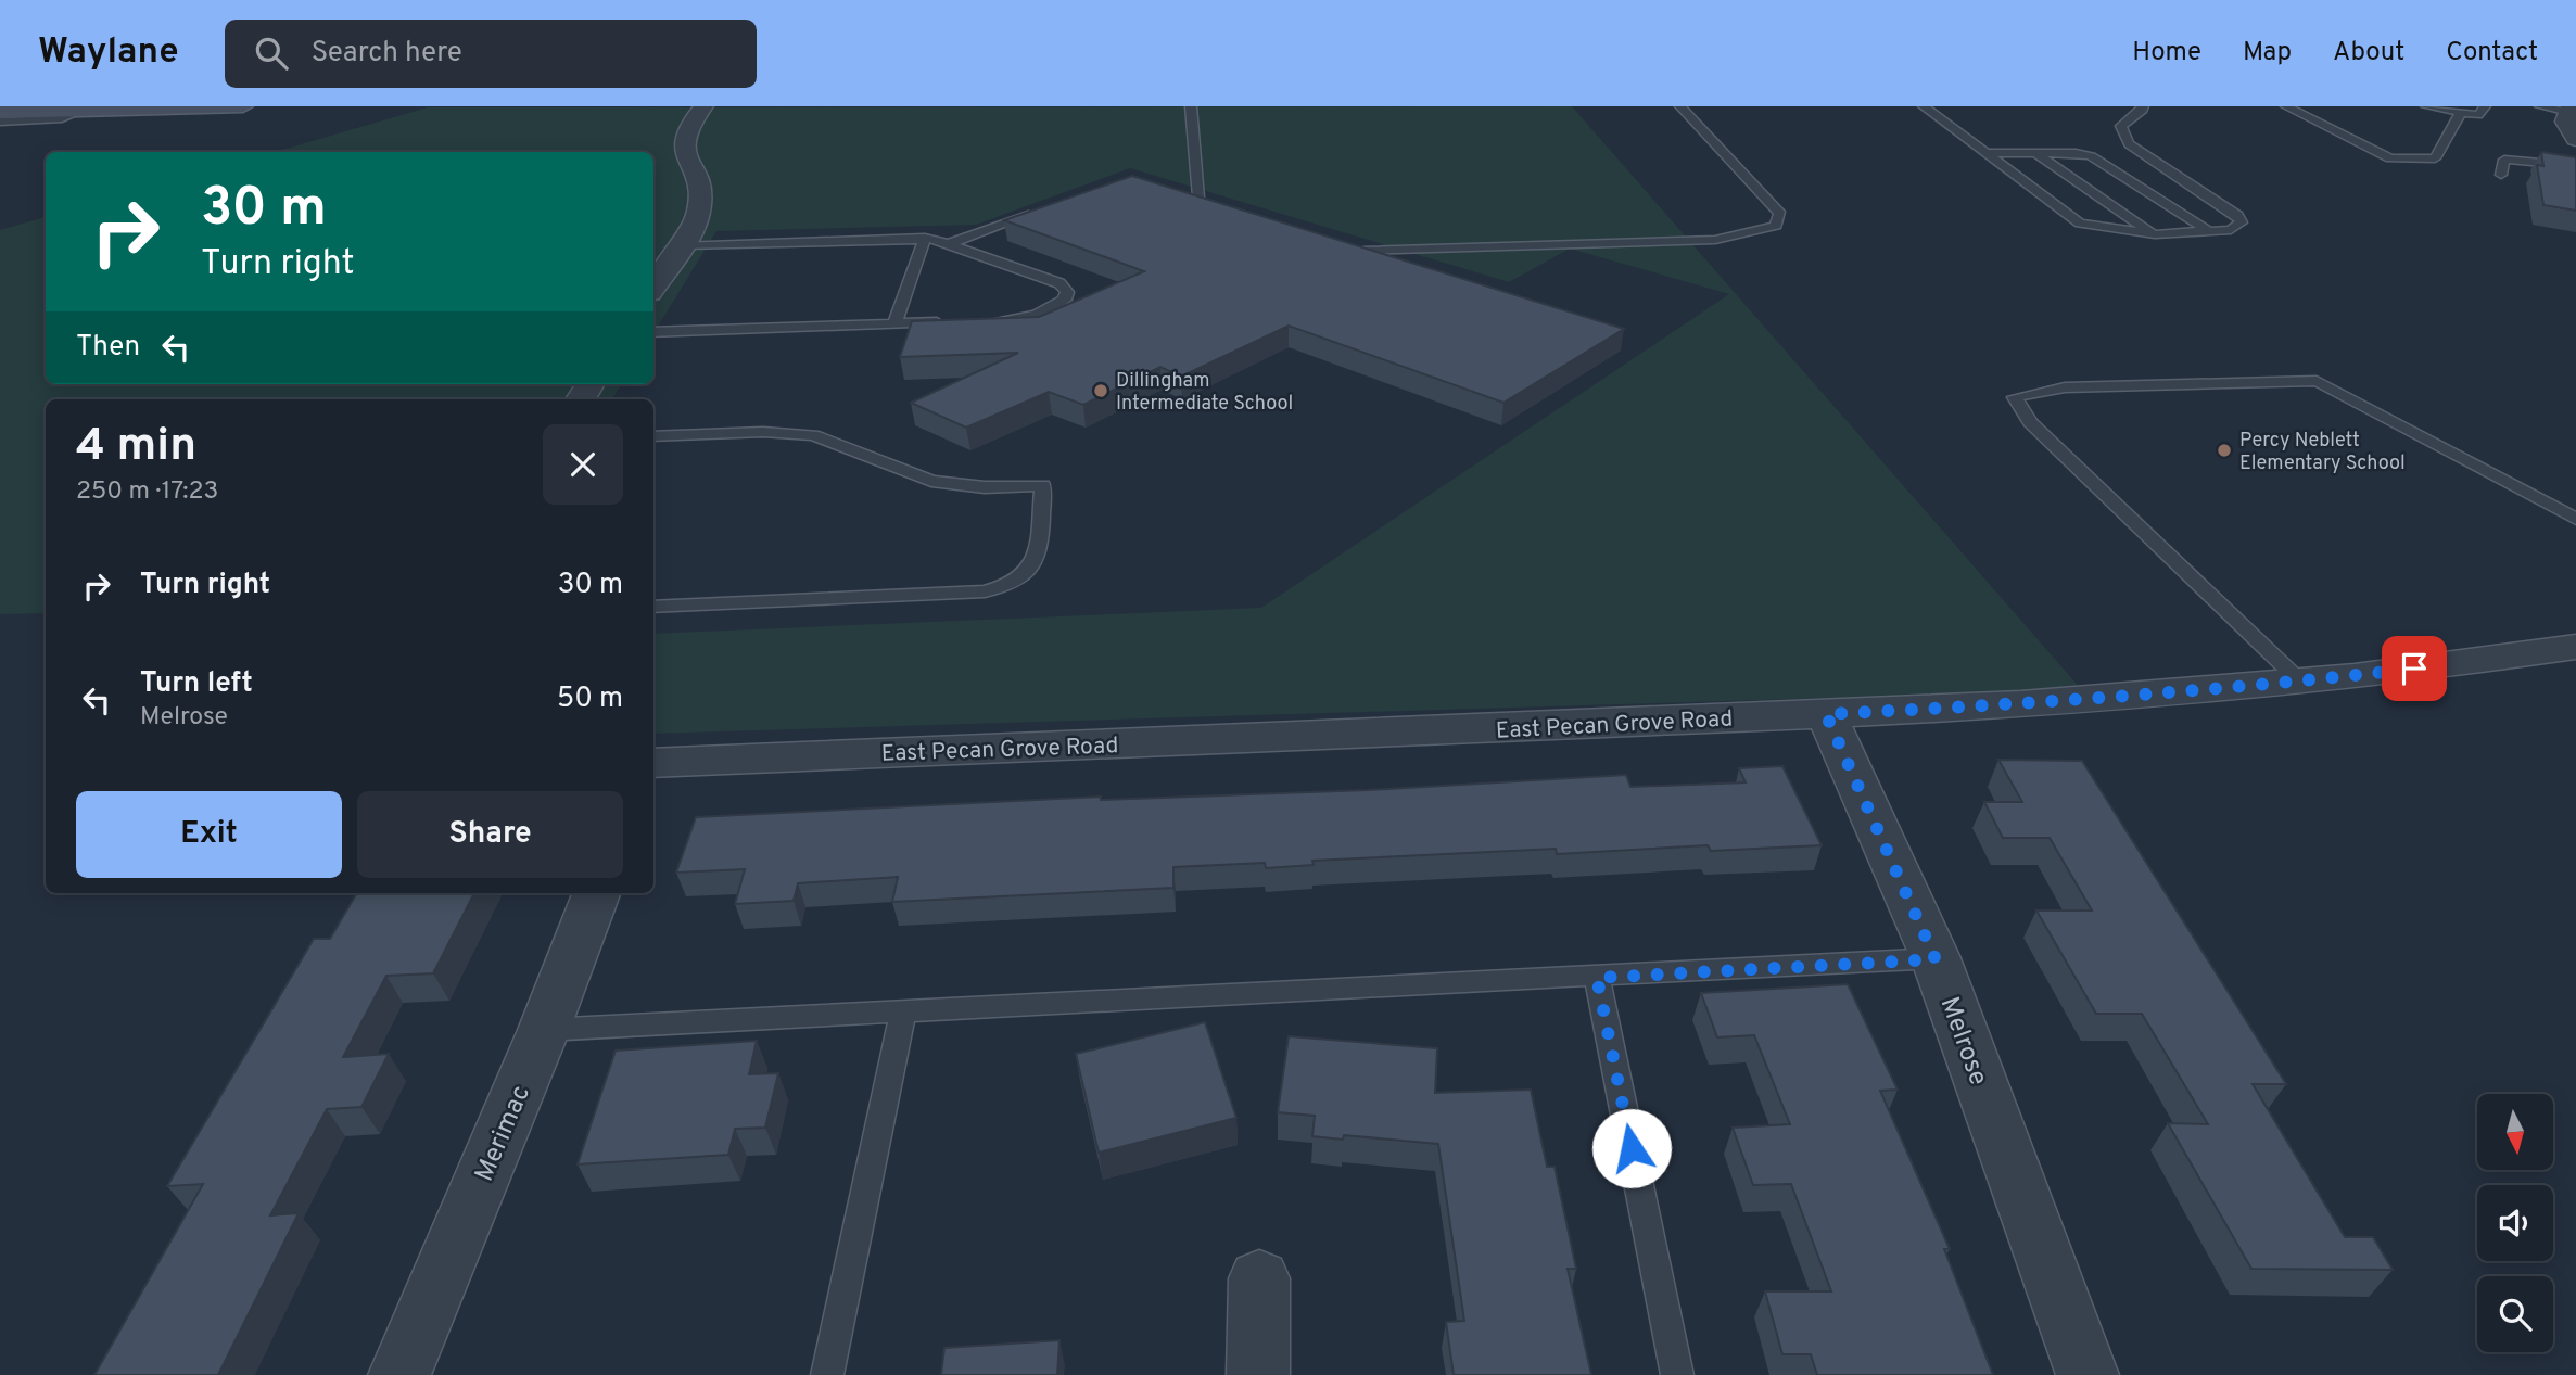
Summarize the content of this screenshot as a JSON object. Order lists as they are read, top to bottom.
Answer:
{
  "streets": {
    "street": ["East Pecan Grove Road", "Melrose", "Merimac"]
  },
  "crossings": [
    ["East Pecan Grove Road", "Melrose"]
  ],
  "places": ["Dillingham Intermediate School", "Percy Neblett Elementary School"],
  "north": "bottom",
  "page": {
    "header": "Waylane",
    "search": "Search here",
    "nav": [
      "Home",
      "Map",
      "About",
      "Contact"
    ],
    "turn": ["30 m", "Turn right"],
    "then": "Then",
    "heading": ["4 min", "250 m · 17:23"],
    "list": [
      {
        "name": "Turn right",
        "value": "30 m"
      },
      {
        "name": "Turn left",
        "note": "Melrose",
        "value": "50 m"
      }
    ],
    "buttons": ["Exit", "Share"]
  }
}
